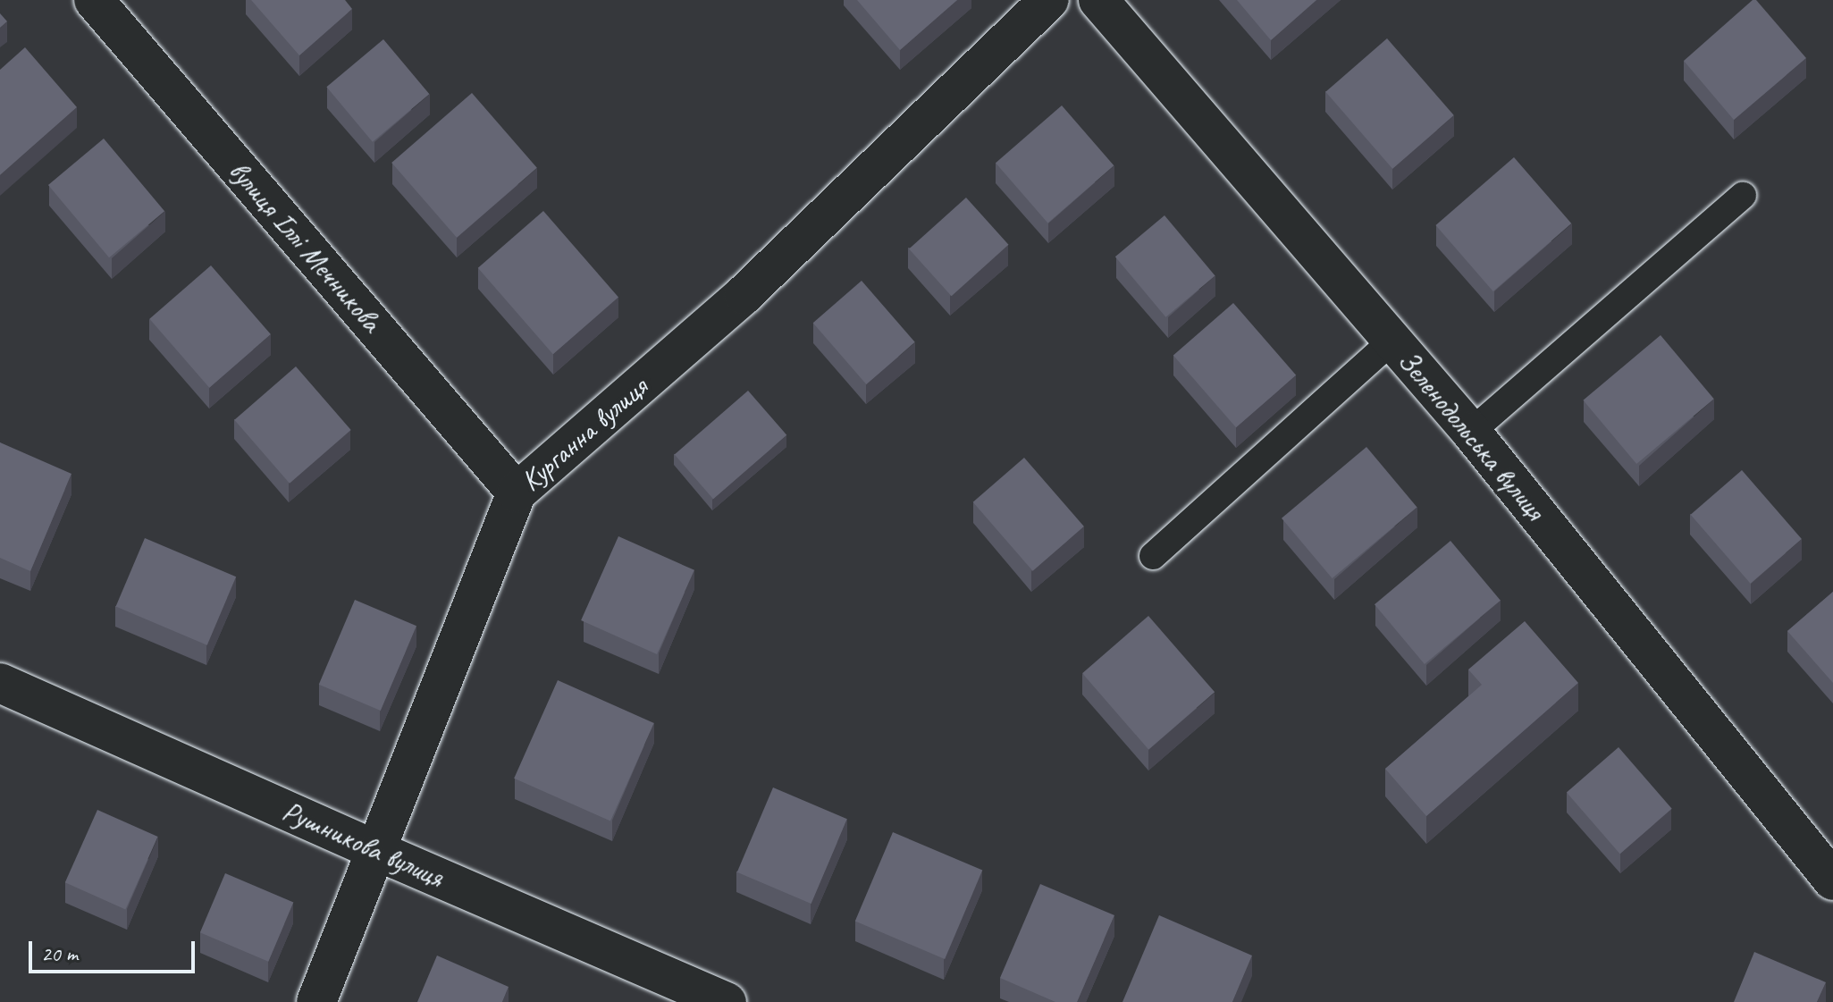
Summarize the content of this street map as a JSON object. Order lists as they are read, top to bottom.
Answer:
{
  "streets": {
    "street": [
      "вулиця Іллі Мечникова",
      "Курганна вулиця",
      "Зеленодольська вулиця",
      "Рушникова вулиця"
    ]
  },
  "crossings": [
    ["вулиця Іллі Мечникова", "Курганна вулиця"],
    ["Курганна вулиця", "Рушникова вулиця"]
  ],
  "scale_bar": "20 m"
}
